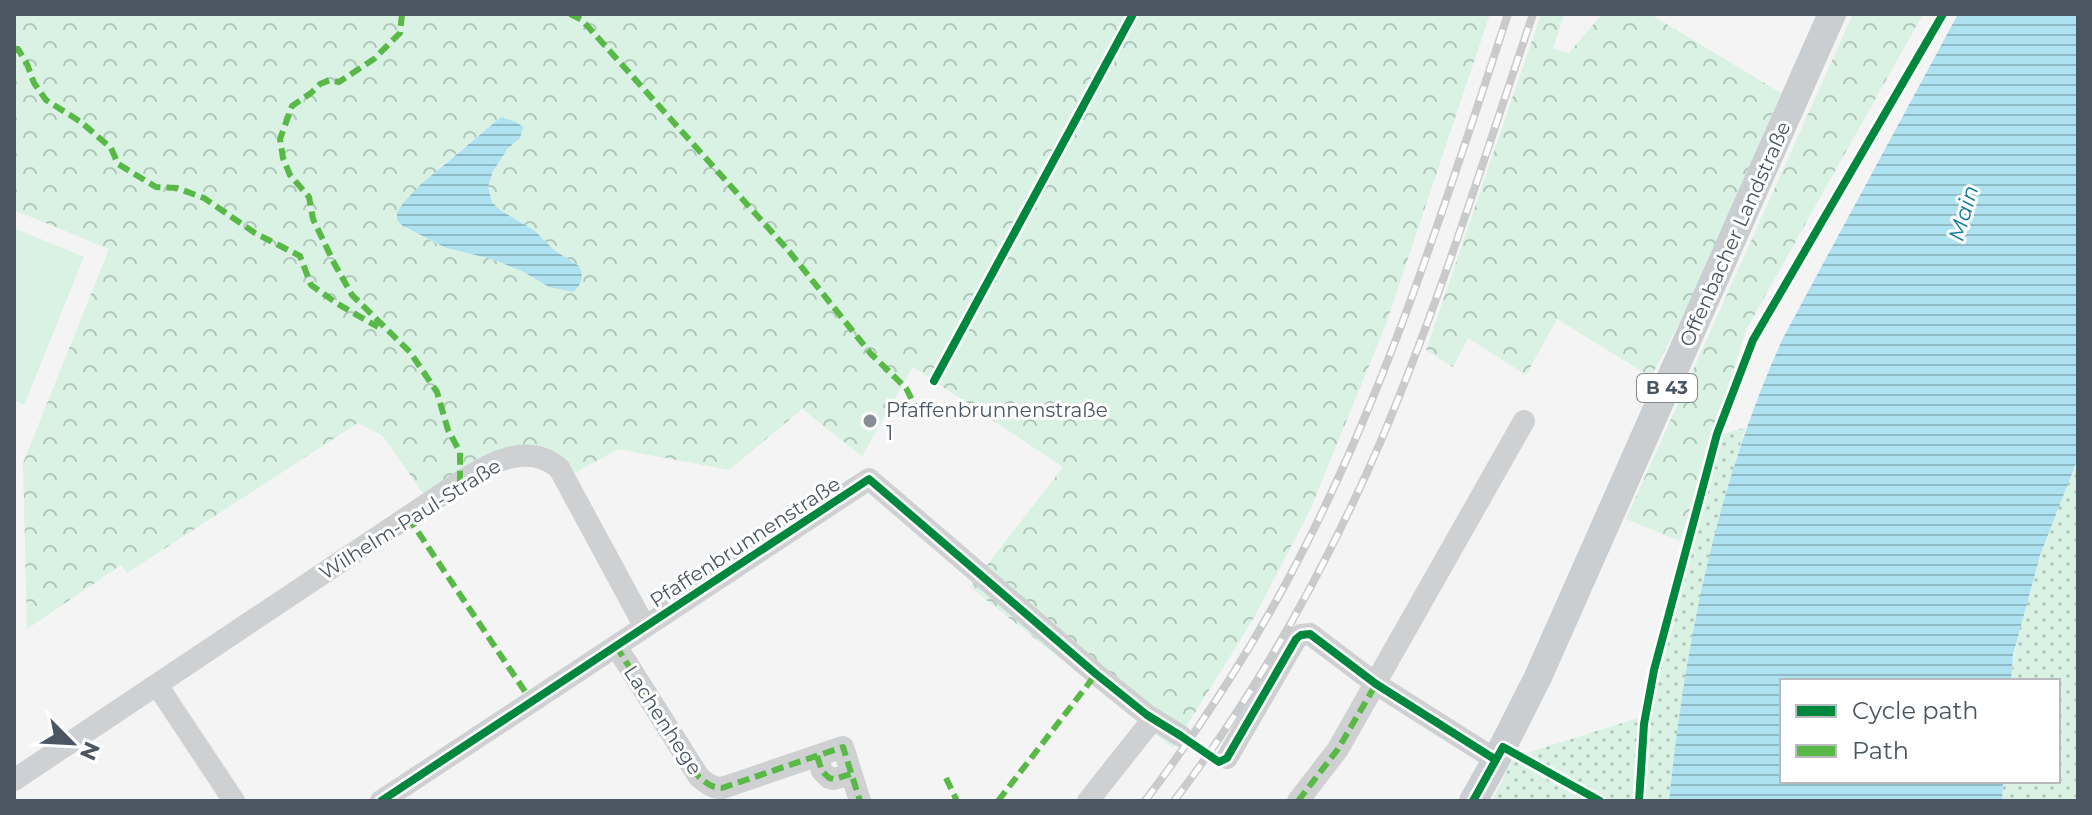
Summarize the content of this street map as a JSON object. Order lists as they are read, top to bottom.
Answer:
{
  "streets": {
    "main road": ["Offenbacher Landstraße", "B 43"],
    "street": ["Wilhelm-Paul-Straße", "Pfaffenbrunnenstraße", "Lachenhege"]
  },
  "crossings": [
    ["Offenbacher Landstraße", "B 43"],
    ["Wilhelm-Paul-Straße", "Pfaffenbrunnenstraße"],
    ["Pfaffenbrunnenstraße", "Lachenhege"]
  ],
  "water": ["Main"],
  "places": ["Pfaffenbrunnenstraße 1"],
  "legend": ["Cycle path", "Path"],
  "north": "bottom right"
}
